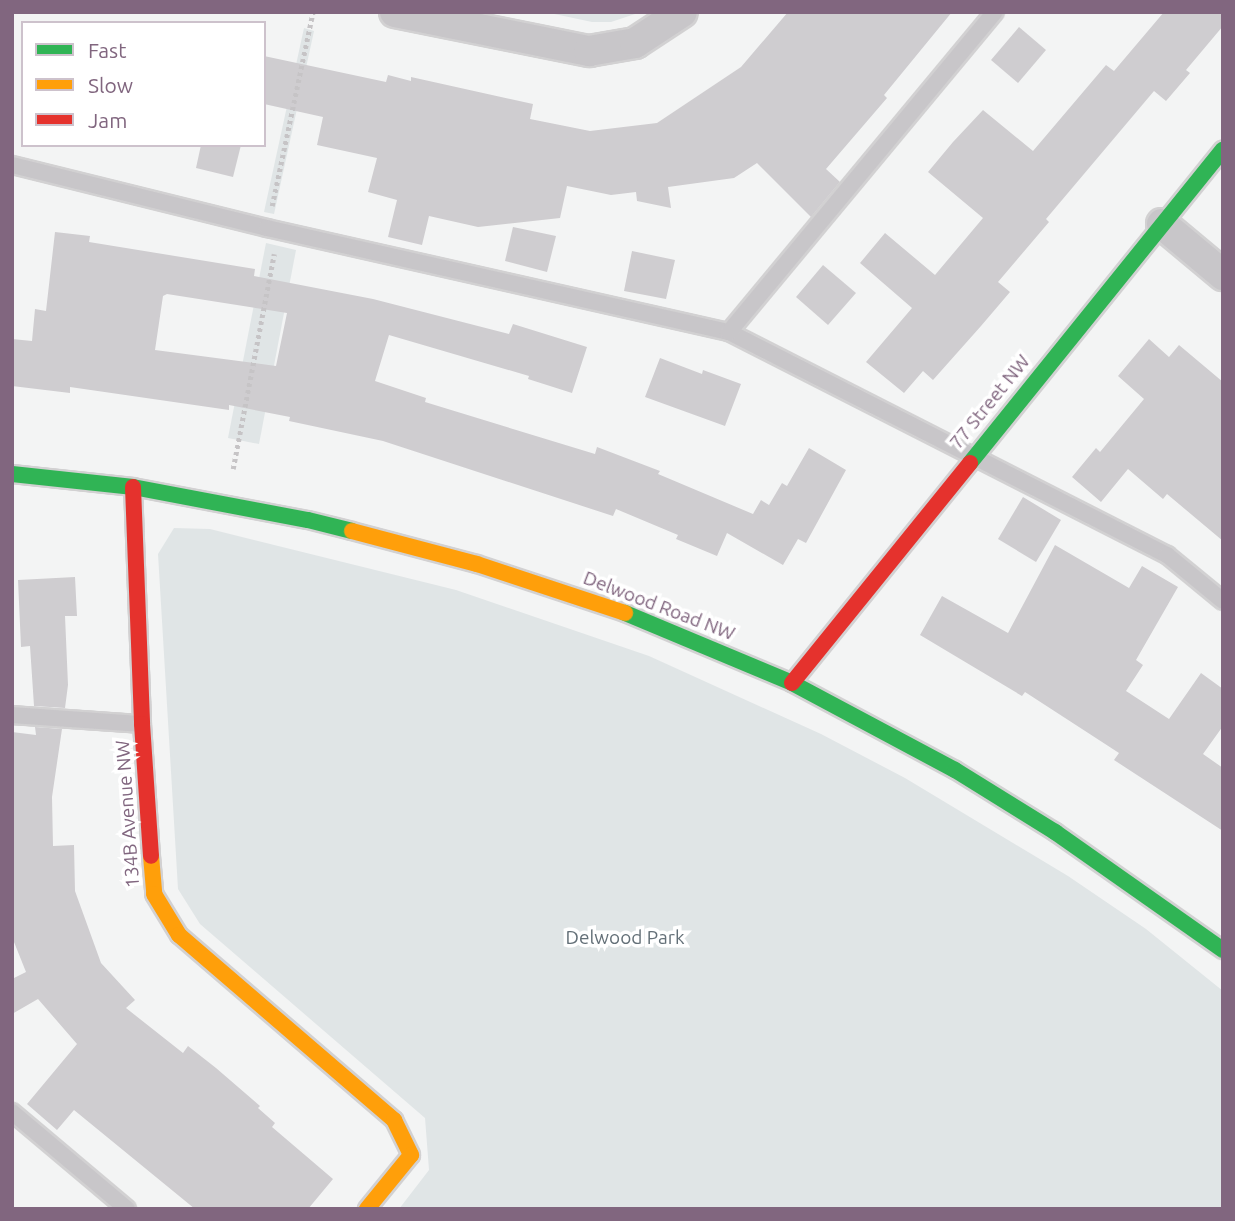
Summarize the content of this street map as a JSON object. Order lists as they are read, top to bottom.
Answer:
{
  "streets": {
    "street": ["77 Street NW", "Delwood Road NW", "134B Avenue NW"]
  },
  "crossings": [
    ["77 Street NW", "Delwood Road NW"],
    ["Delwood Road NW", "134B Avenue NW"]
  ],
  "parks": ["Delwood Park"],
  "legend": ["Fast", "Slow", "Jam"]
}
